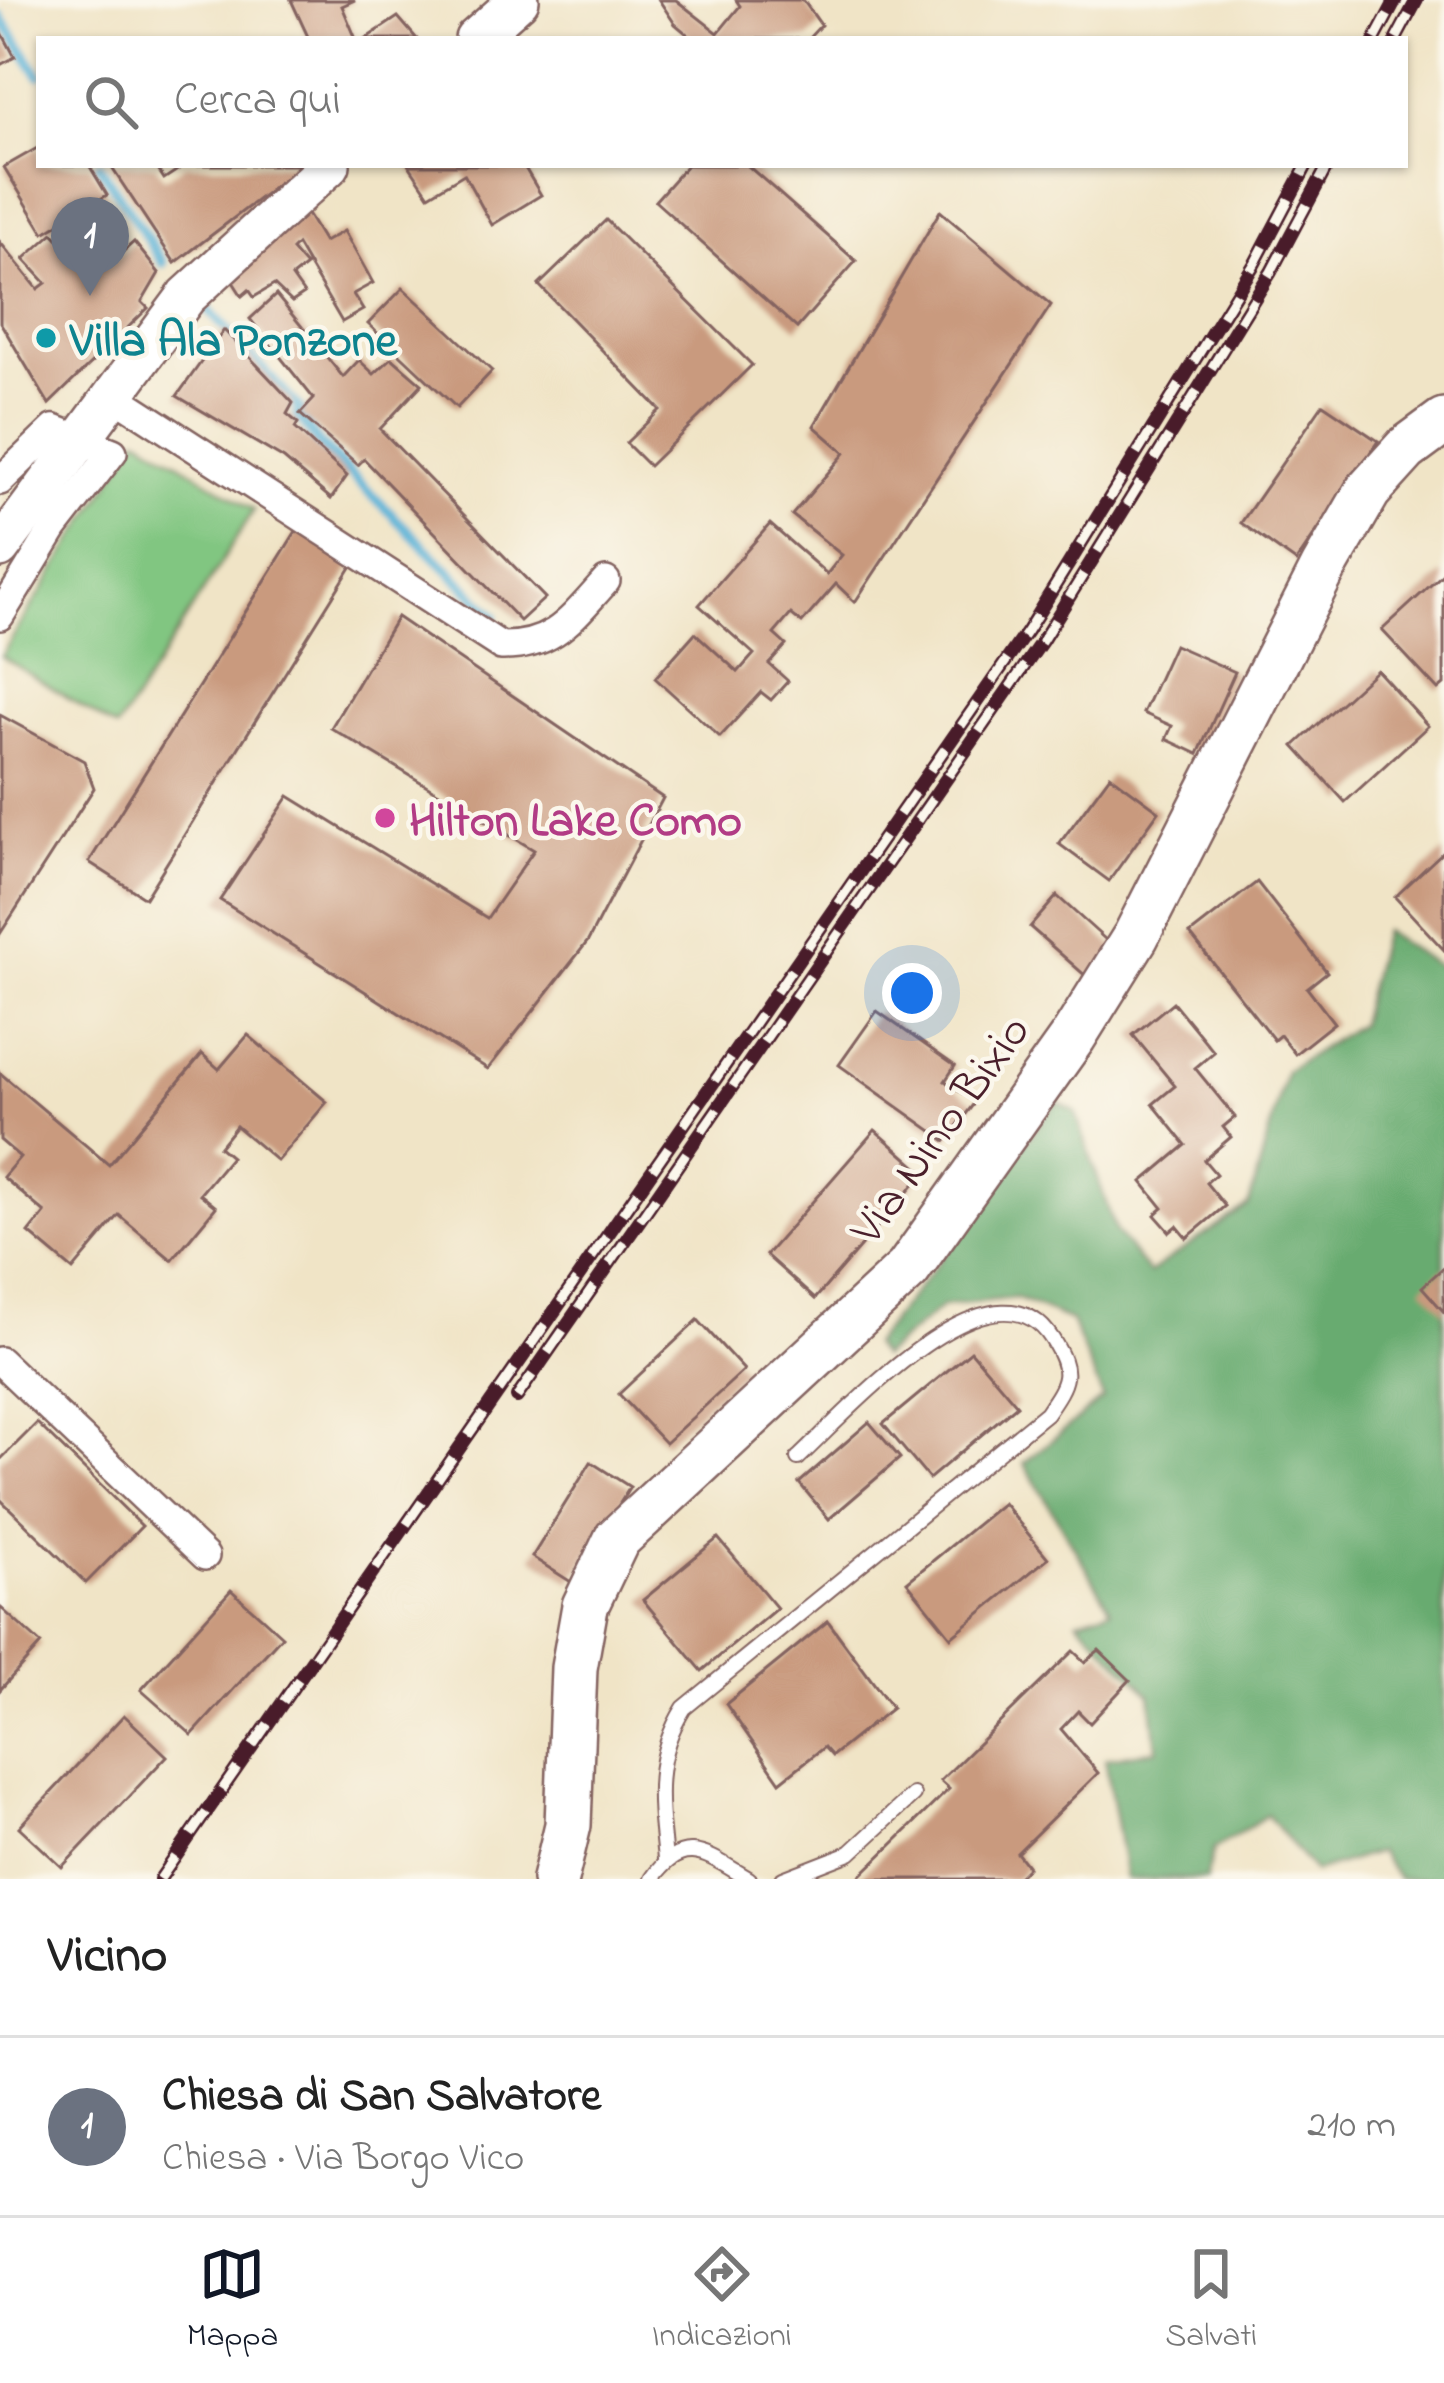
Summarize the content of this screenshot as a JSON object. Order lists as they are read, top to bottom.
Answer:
{
  "streets": {
    "main road": ["Via Nino Bixio"]
  },
  "places": ["Villa Ala Ponzone", "Hilton Lake Como"],
  "page": {
    "search": "Cerca qui",
    "pins": "1",
    "heading": "Vicino",
    "list": [
      {
        "mark": "1",
        "name": "Chiesa di San Salvatore",
        "note": "Chiesa · Via Borgo Vico",
        "value": "210 m"
      }
    ],
    "nav": ["Mappa", "Indicazioni", "Salvati"]
  }
}
